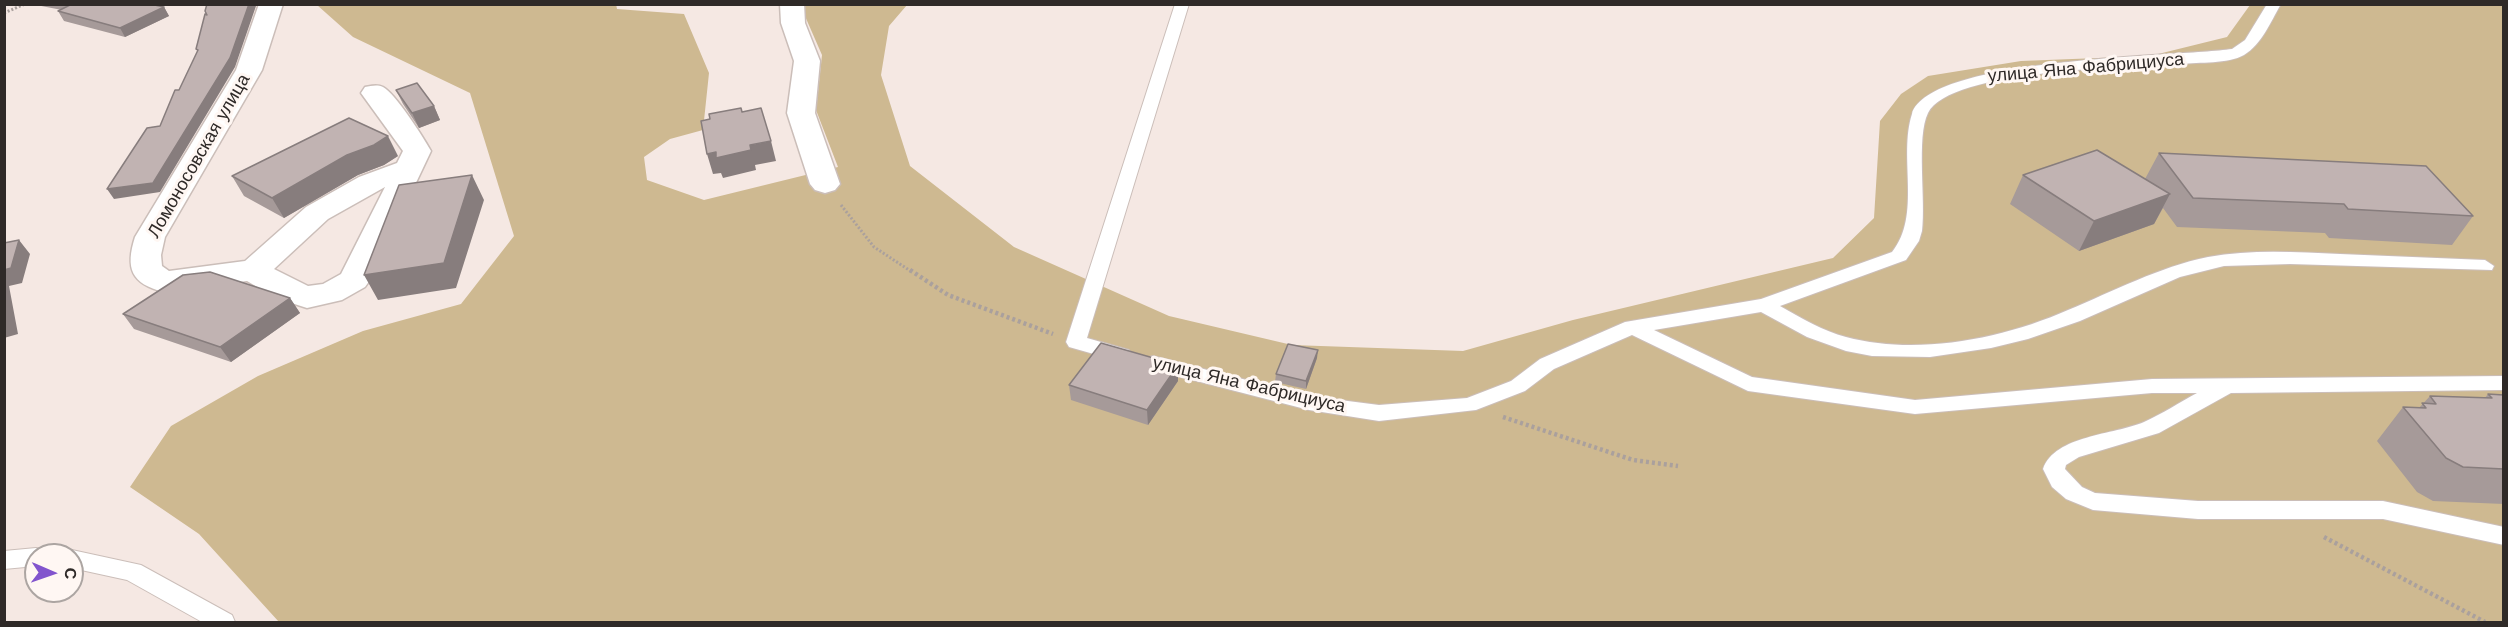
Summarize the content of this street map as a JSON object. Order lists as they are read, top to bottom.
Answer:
{
  "streets": {
    "street": ["Ломоносовская улица"],
    "lane": ["улица Яна Фабрициуса"]
  },
  "north": "right"
}
